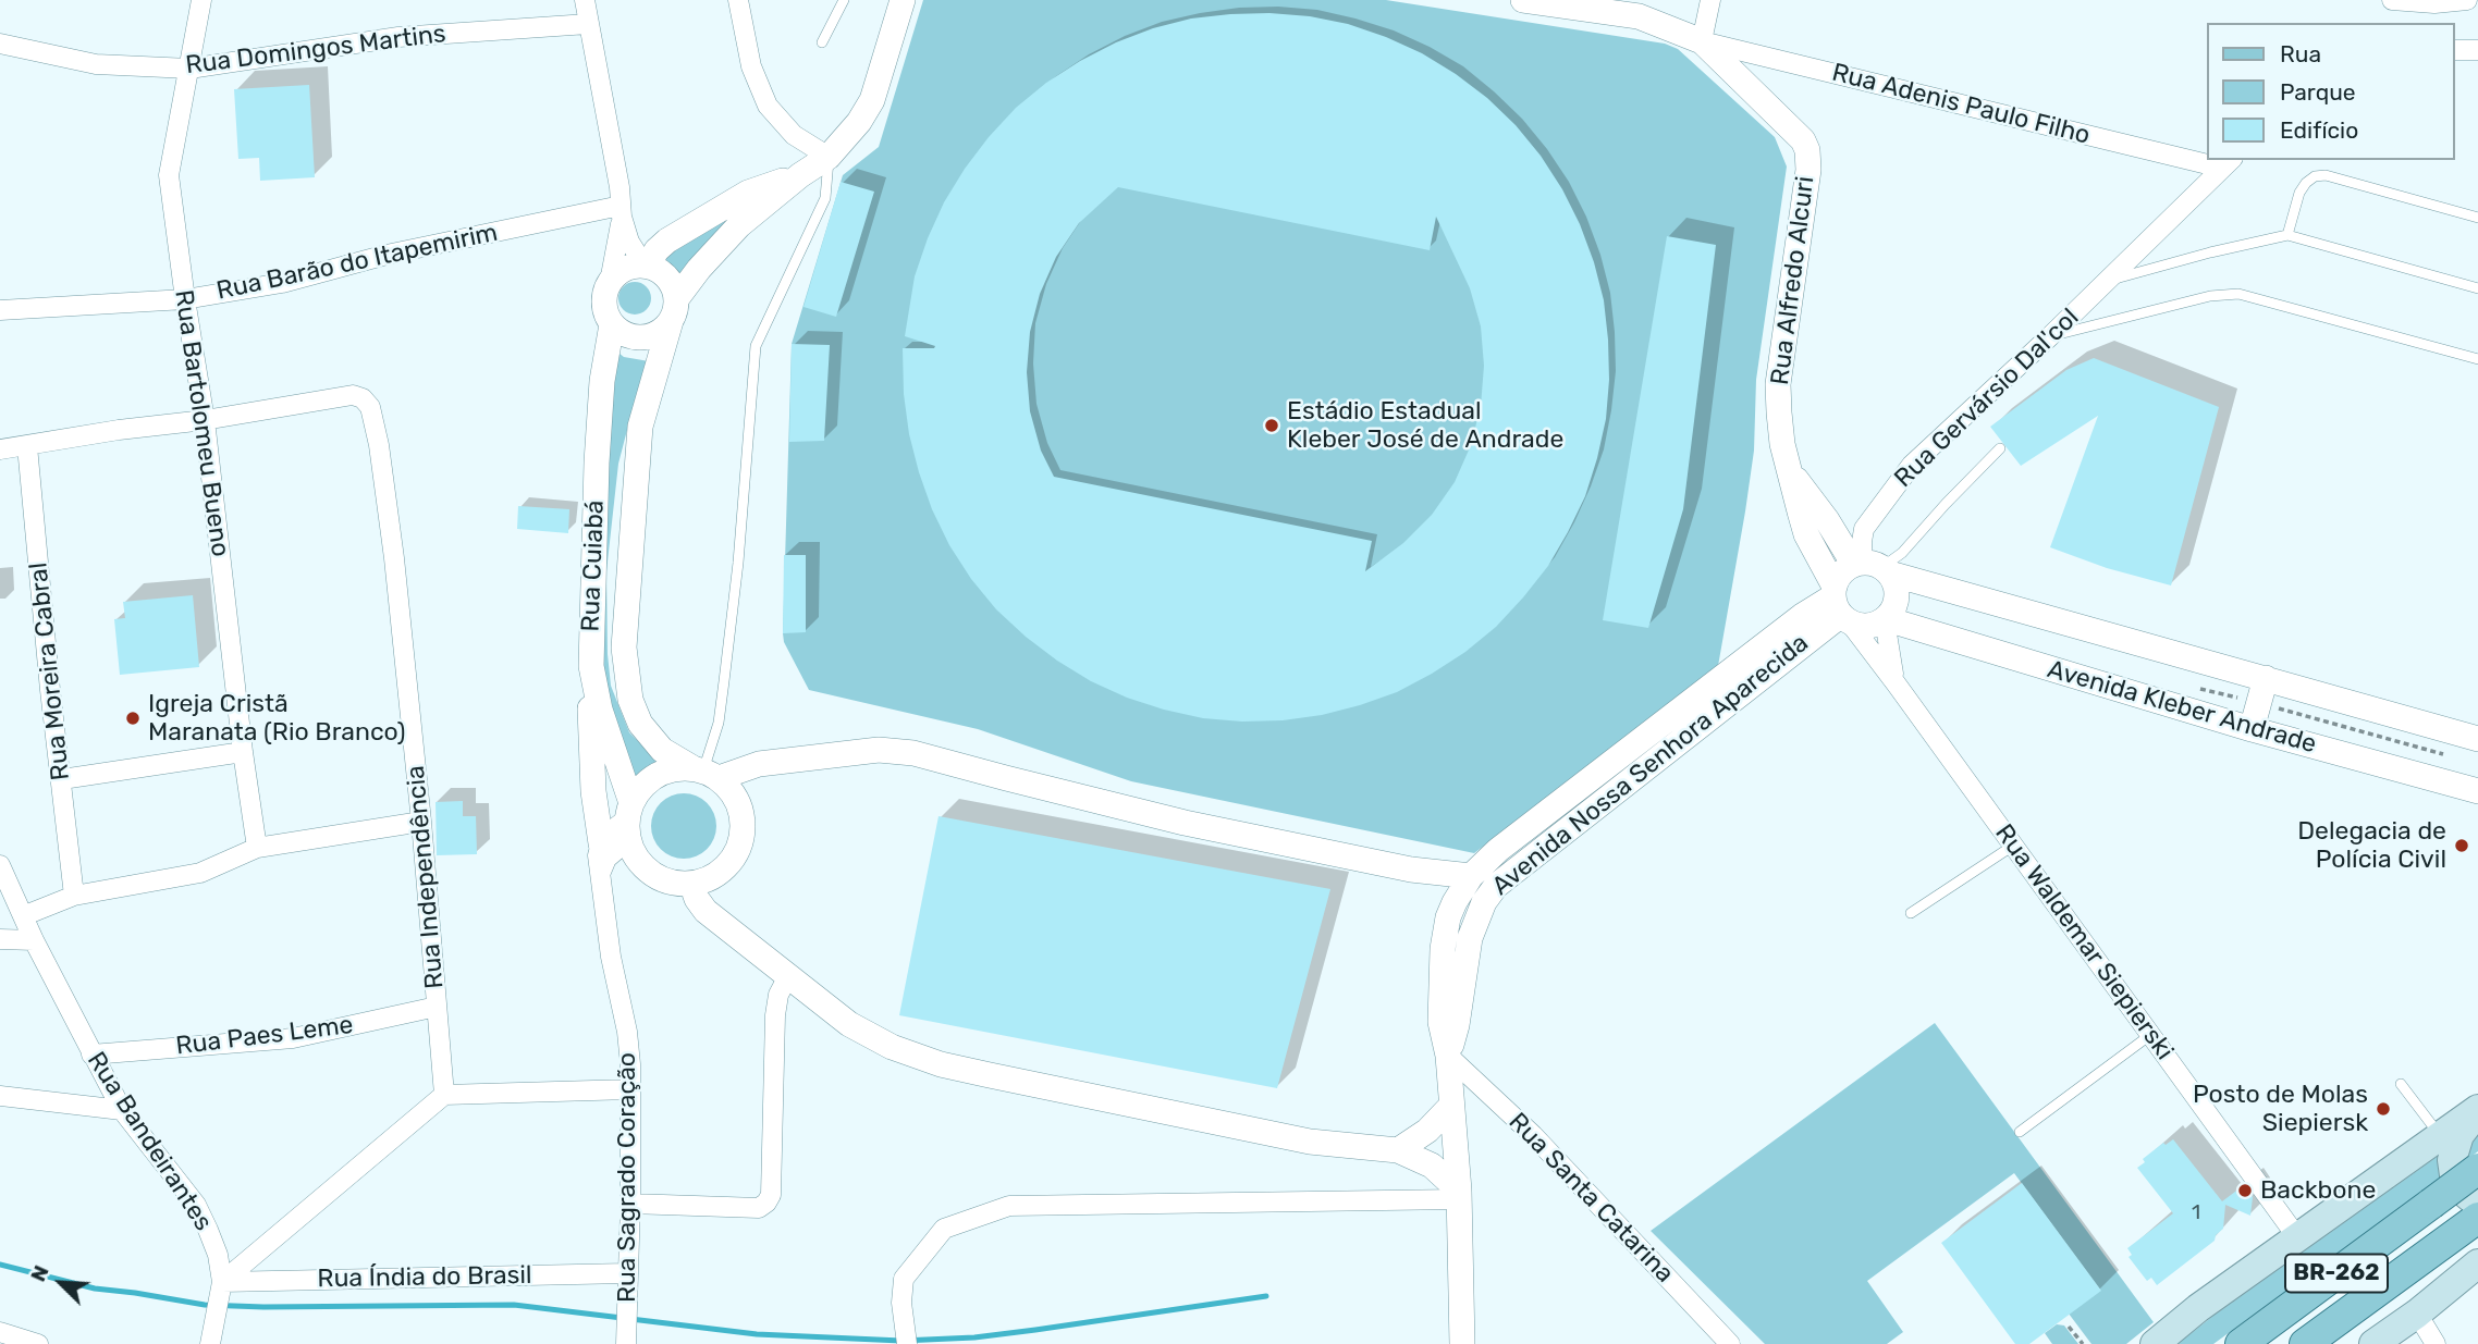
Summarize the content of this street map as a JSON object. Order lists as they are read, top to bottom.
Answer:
{
  "streets": {
    "main road": ["BR-262"],
    "street": [
      "Rua Domingos Martins",
      "Rua Adenis Paulo Filho",
      "Rua Barão do Itapemirim",
      "Rua Alfredo Alcuri",
      "Rua Gervársio Dal'col",
      "Rua Bartolomeu Bueno",
      "Rua Cuiabá",
      "Rua Moreira Cabral",
      "Avenida Kleber Andrade",
      "Avenida Nossa Senhora Aparecida",
      "Rua Independência",
      "Rua Waldemar Siepierski",
      "Rua Paes Leme",
      "Rua Bandeirantes",
      "Rua Sagrado Coração",
      "Rua Santa Catarina",
      "Rua Índia do Brasil"
    ]
  },
  "crossings": [
    ["Rua Domingos Martins", "Rua Bartolomeu Bueno"],
    ["Rua Adenis Paulo Filho", "Rua Alfredo Alcuri"],
    ["Rua Barão do Itapemirim", "Rua Bartolomeu Bueno"],
    ["Rua Alfredo Alcuri", "Rua Gervársio Dal'col"],
    ["Rua Alfredo Alcuri", "Avenida Kleber Andrade"],
    ["Rua Alfredo Alcuri", "Avenida Nossa Senhora Aparecida"],
    ["Rua Alfredo Alcuri", "Rua Waldemar Siepierski"],
    ["Rua Gervársio Dal'col", "Avenida Kleber Andrade"],
    ["Rua Gervársio Dal'col", "Avenida Nossa Senhora Aparecida"],
    ["Rua Gervársio Dal'col", "Rua Waldemar Siepierski"],
    ["Rua Bartolomeu Bueno", "Rua Independência"],
    ["Rua Moreira Cabral", "Rua Independência"],
    ["Avenida Kleber Andrade", "Avenida Nossa Senhora Aparecida"],
    ["Avenida Kleber Andrade", "Rua Waldemar Siepierski"],
    ["Avenida Nossa Senhora Aparecida", "Rua Waldemar Siepierski"],
    ["Avenida Nossa Senhora Aparecida", "Rua Santa Catarina"],
    ["Rua Independência", "Rua Paes Leme"],
    ["Rua Waldemar Siepierski", "BR-262"],
    ["Rua Paes Leme", "Rua Bandeirantes"],
    ["Rua Bandeirantes", "Rua Índia do Brasil"],
    ["Rua Sagrado Coração", "Rua Índia do Brasil"]
  ],
  "places": [
    "Estádio Estadual Kleber José de Andrade",
    "Igreja Cristã Maranata (Rio Branco)",
    "Delegacia de Polícia Civil",
    "Posto de Molas Siepiersk",
    "Backbone"
  ],
  "house_numbers": ["1"],
  "legend": ["Rua", "Parque", "Edifício"],
  "north": "top left"
}
